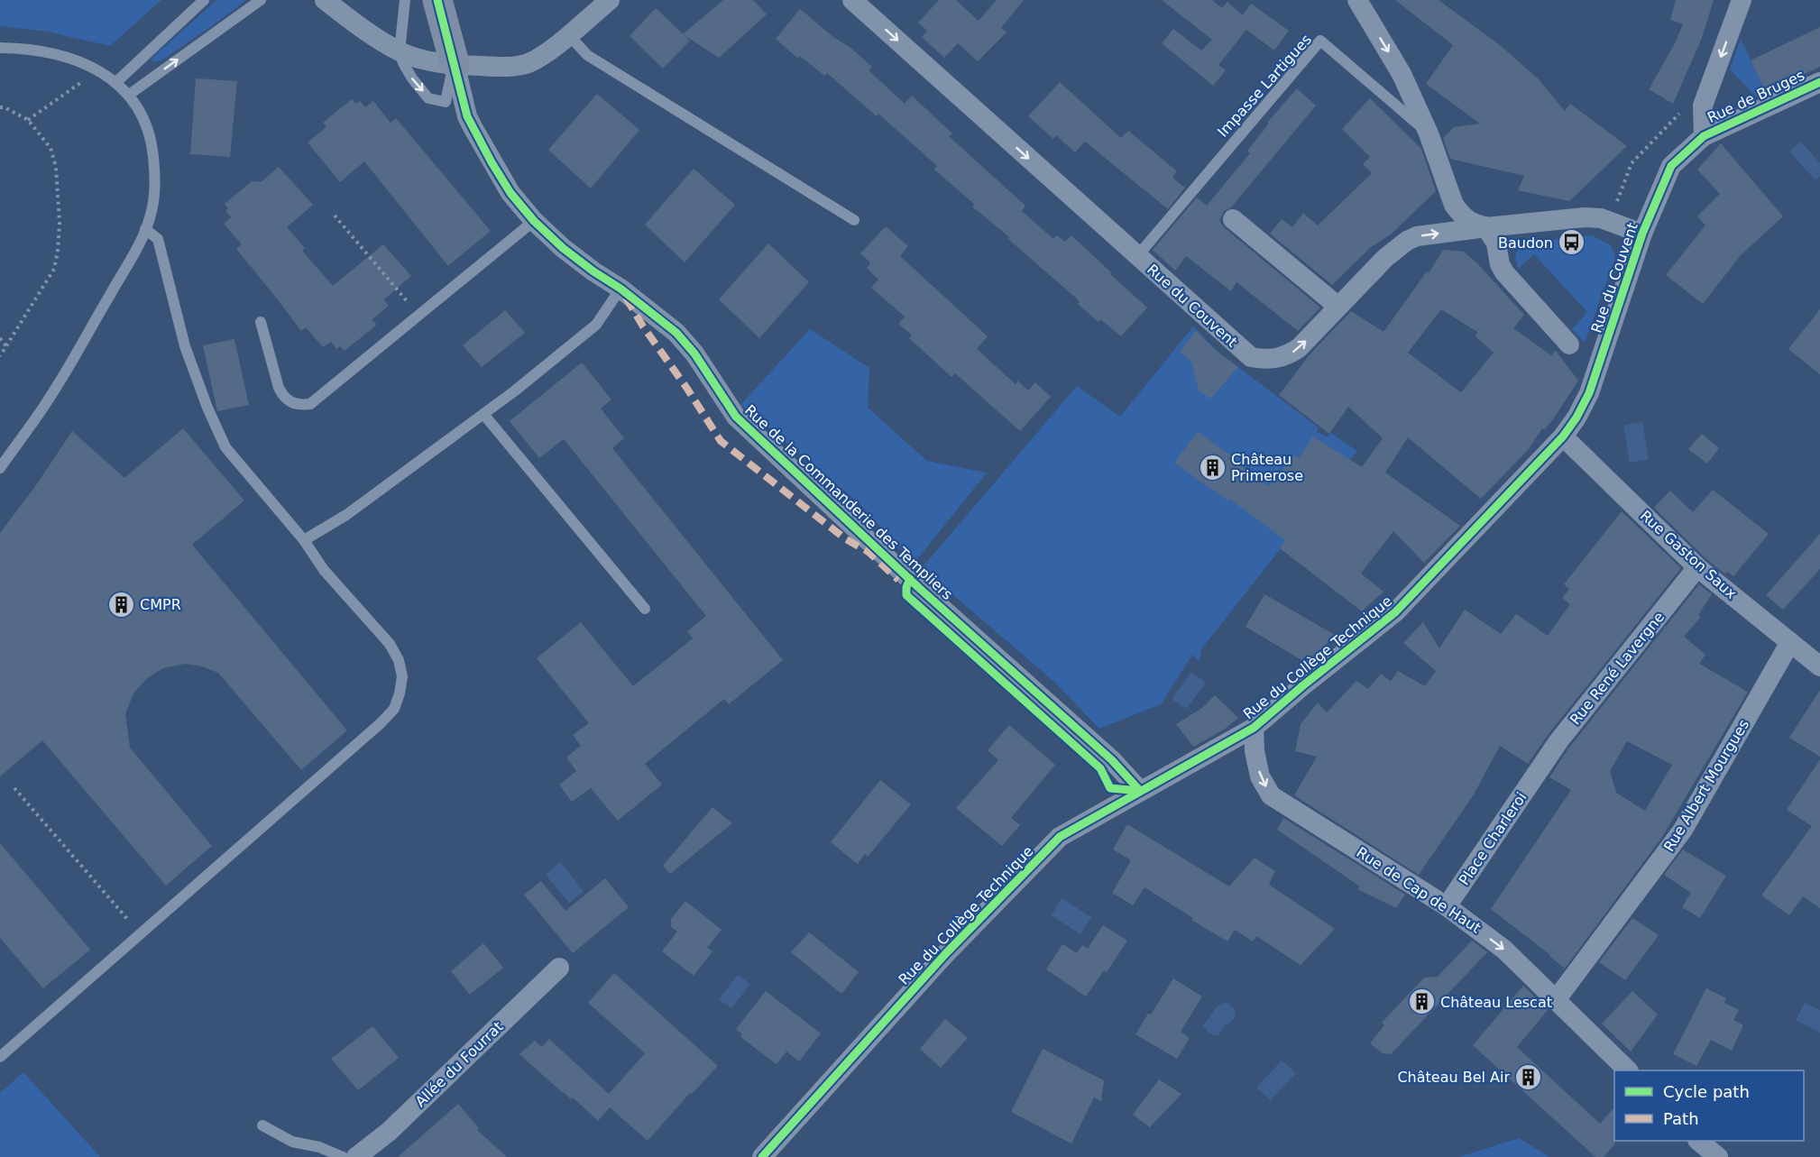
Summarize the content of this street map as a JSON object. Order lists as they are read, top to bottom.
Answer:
{
  "streets": {
    "street": [
      "Rue de Bruges",
      "Rue du Couvent",
      "Rue de la Commanderie des Templiers",
      "Rue Gaston Saux",
      "Rue du Collège Technique",
      "Rue René Lavergne",
      "Rue Albert Mourgues",
      "Place Charleroi",
      "Rue de Cap de Haut",
      "Allée du Fourrat"
    ],
    "lane": ["Impasse Lartigues"]
  },
  "crossings": [
    ["Impasse Lartigues", "Rue du Couvent"],
    ["Rue de Bruges", "Rue du Couvent"],
    ["Rue du Couvent", "Rue Gaston Saux"],
    ["Rue du Couvent", "Rue du Collège Technique"],
    ["Rue de la Commanderie des Templiers", "Rue du Collège Technique"],
    ["Rue Gaston Saux", "Rue du Collège Technique"],
    ["Rue Gaston Saux", "Rue René Lavergne"],
    ["Rue Gaston Saux", "Rue Albert Mourgues"],
    ["Rue du Collège Technique", "Rue de Cap de Haut"],
    ["Rue René Lavergne", "Place Charleroi"],
    ["Rue Albert Mourgues", "Rue de Cap de Haut"],
    ["Place Charleroi", "Rue de Cap de Haut"]
  ],
  "one_way": ["Rue du Couvent", "Rue de Cap de Haut"],
  "places": {
    "bus stop": ["Baudon"],
    "building": [
      "Château Primerose",
      "CMPR",
      "Château Lescat",
      "Château Bel Air"
    ]
  },
  "legend": ["Cycle path", "Path"]
}
